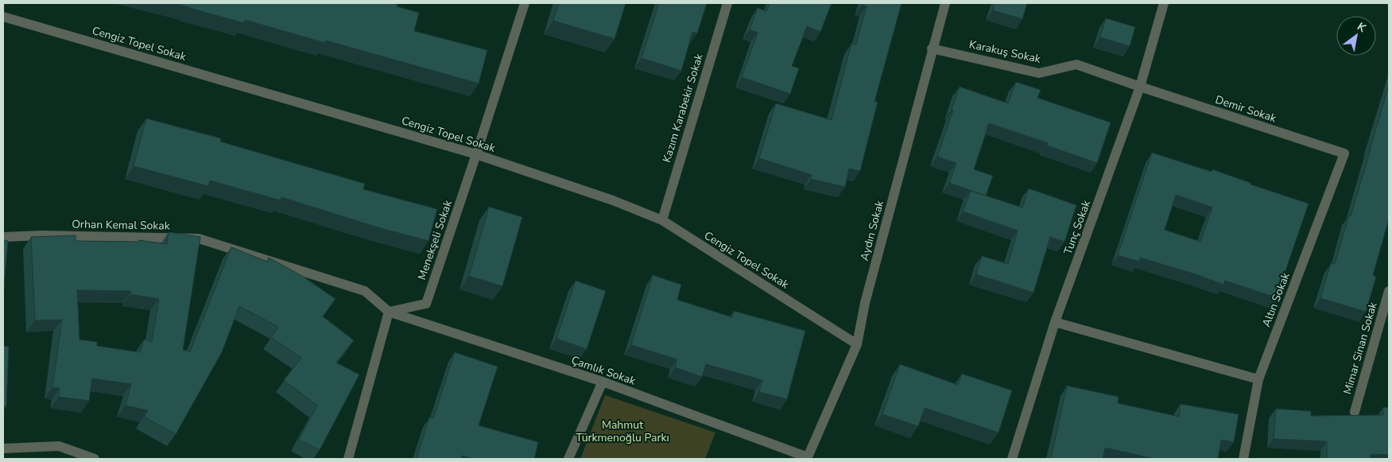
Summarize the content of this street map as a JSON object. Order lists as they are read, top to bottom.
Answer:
{
  "streets": {
    "street": [
      "Cengiz Topel Sokak",
      "Karakuş Sokak",
      "Kazım Karabekir Sokak",
      "Demir Sokak",
      "Orhan Kemal Sokak",
      "Tunç Sokak",
      "Aydın Sokak",
      "Menekşeli Sokak",
      "Altın Sokak",
      "Mimar Sinan Sokak",
      "Çamlık Sokak"
    ]
  },
  "crossings": [
    ["Cengiz Topel Sokak", "Kazım Karabekir Sokak"],
    ["Cengiz Topel Sokak", "Aydın Sokak"],
    ["Cengiz Topel Sokak", "Menekşeli Sokak"],
    ["Karakuş Sokak", "Demir Sokak"],
    ["Karakuş Sokak", "Tunç Sokak"],
    ["Karakuş Sokak", "Aydın Sokak"],
    ["Demir Sokak", "Tunç Sokak"],
    ["Demir Sokak", "Altın Sokak"],
    ["Orhan Kemal Sokak", "Menekşeli Sokak"],
    ["Orhan Kemal Sokak", "Çamlık Sokak"],
    ["Aydın Sokak", "Çamlık Sokak"],
    ["Menekşeli Sokak", "Çamlık Sokak"]
  ],
  "parks": ["Mahmut Türkmenoğlu Parkı"],
  "north": "top right"
}
